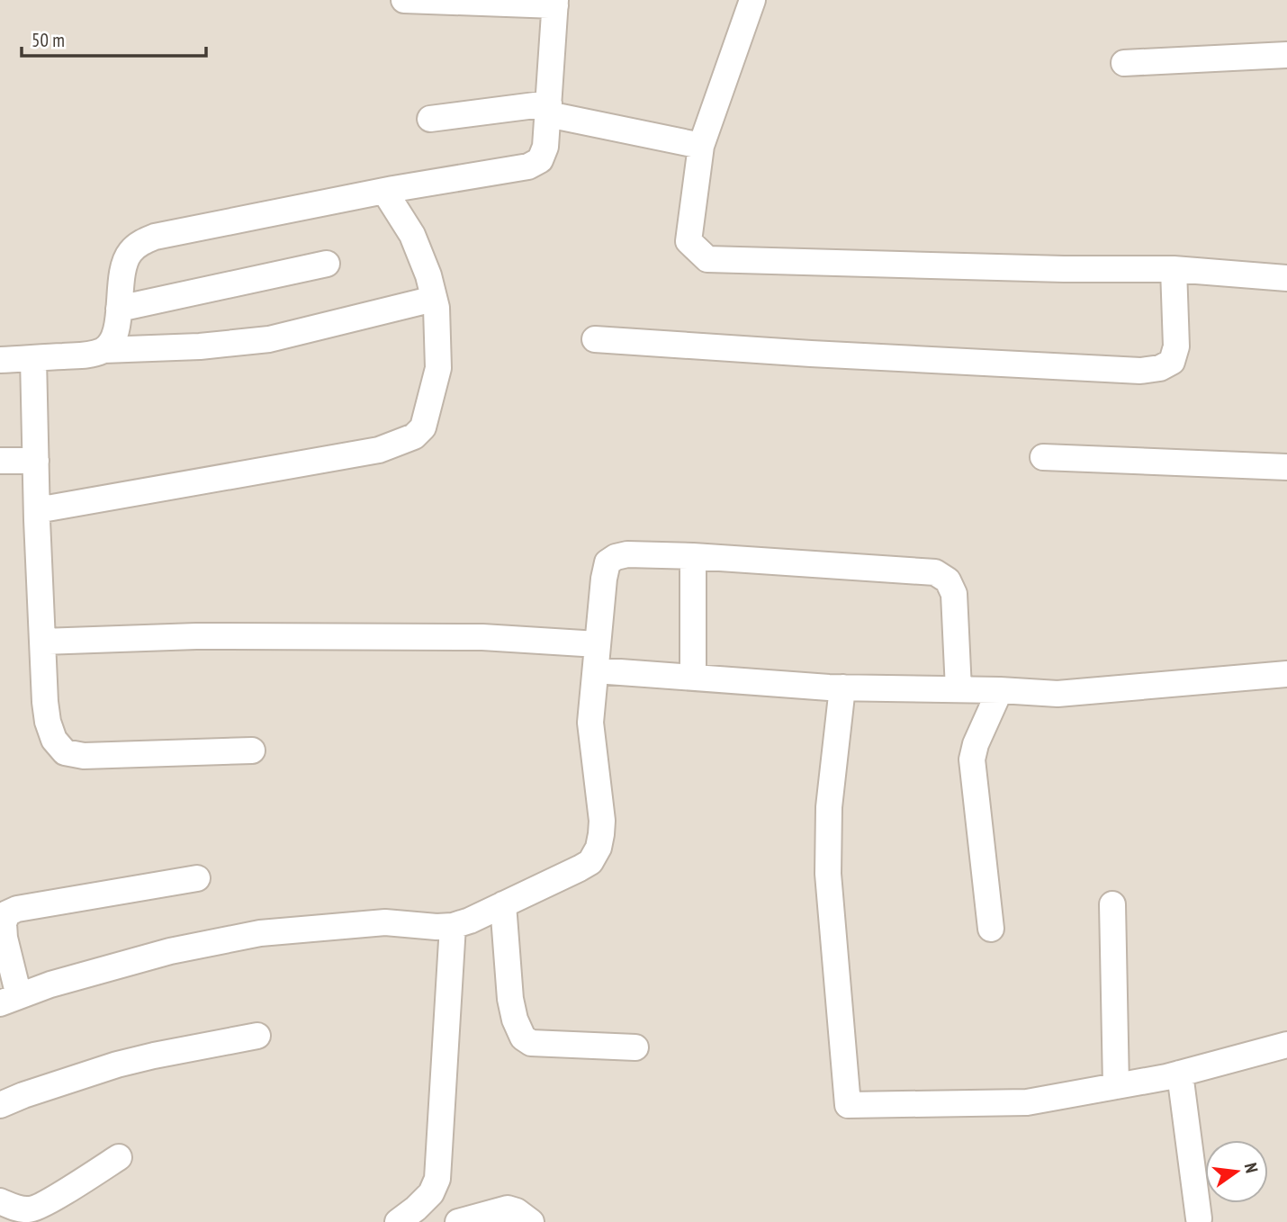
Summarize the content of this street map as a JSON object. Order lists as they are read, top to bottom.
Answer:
{
  "scale_bar": "50 m",
  "north": "right"
}
